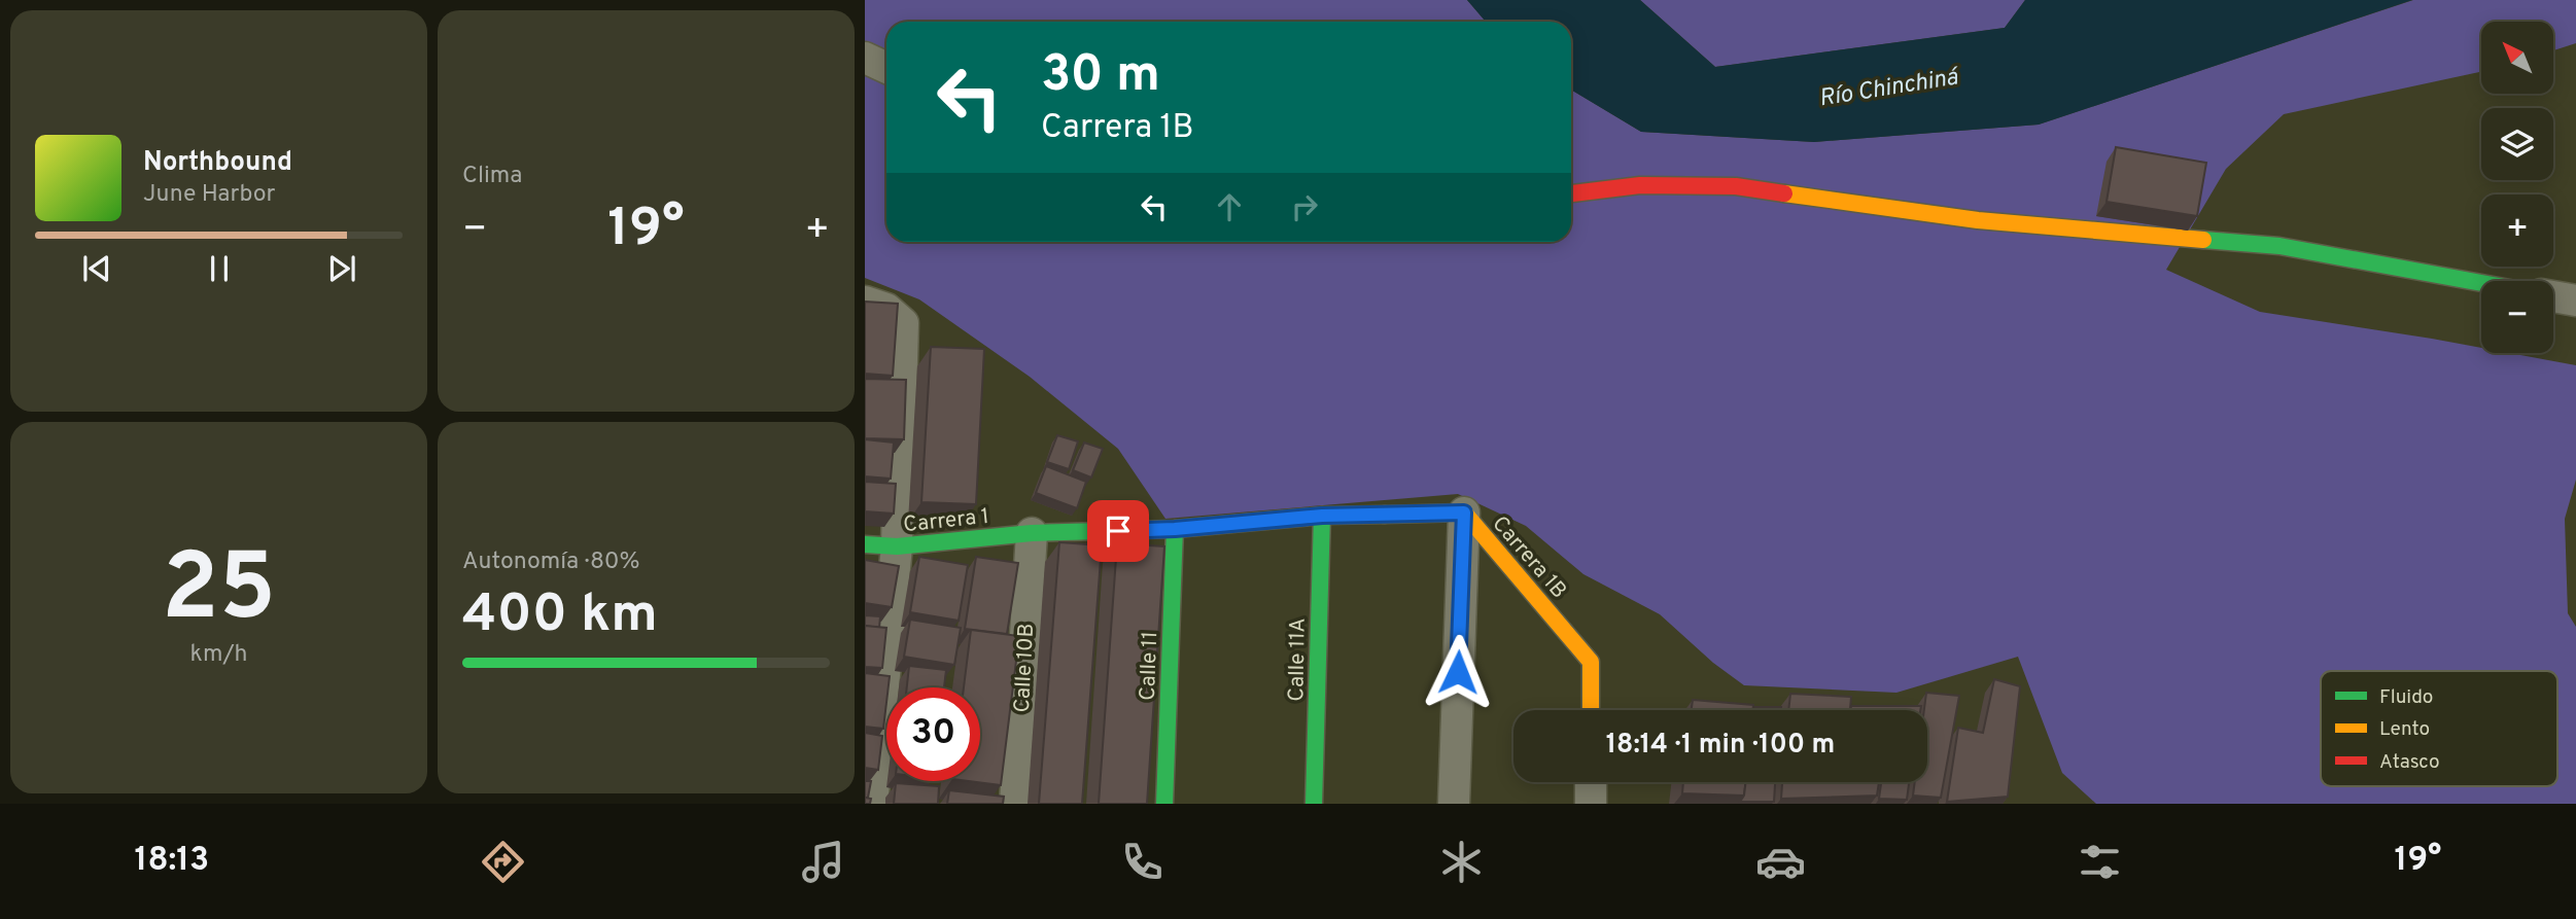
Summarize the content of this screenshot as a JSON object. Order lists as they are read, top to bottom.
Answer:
{
  "streets": {
    "street": [
      "Carrera 1",
      "Carrera 1B",
      "Calle 11A",
      "Calle 11",
      "Calle 10B"
    ]
  },
  "crossings": [
    ["Carrera 1", "Carrera 1B"],
    ["Carrera 1", "Calle 10B"],
    ["Carrera 1B", "Calle 11A"],
    ["Carrera 1B", "Calle 11"],
    ["Carrera 1B", "Calle 10B"]
  ],
  "water": ["Río Chinchiná"],
  "legend": ["Fluido", "Lento", "Atasco"],
  "north": "top left",
  "page": {
    "tile": [
      "Clima",
      ["25", "km/h"],
      ["Autonomía · 80%", "400 km"]
    ],
    "map_buttons": ["+", "−"],
    "turn": ["30 m", "Carrera 1B"],
    "song": ["Northbound", "June Harbor"],
    "heat": ["−", "19°", "+"],
    "limit": "30",
    "trip": "18:14 · 1 min · 100 m",
    "tabs": ["18:13", "19°"]
  }
}
